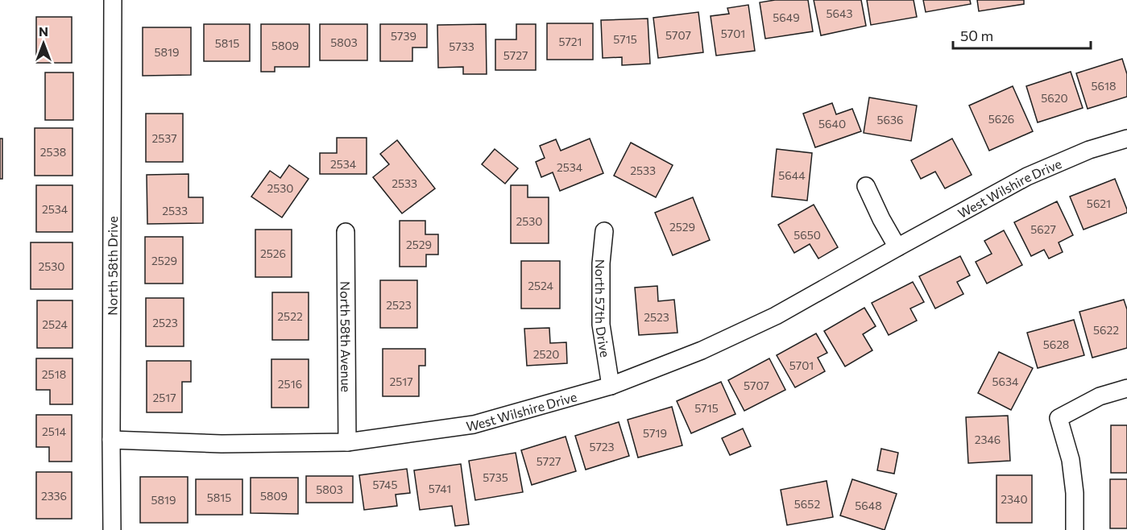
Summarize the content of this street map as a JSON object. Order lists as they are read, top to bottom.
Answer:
{
  "streets": {
    "street": [
      "West Wilshire Drive",
      "North 58th Drive",
      "North 57th Drive",
      "North 58th Avenue"
    ]
  },
  "crossings": [
    ["West Wilshire Drive", "North 58th Drive"],
    ["West Wilshire Drive", "North 57th Drive"],
    ["West Wilshire Drive", "North 58th Avenue"]
  ],
  "house_numbers": [
    "5643",
    "5649",
    "5701",
    "5707",
    "5739",
    "5715",
    "5721",
    "5803",
    "5815",
    "5809",
    "5733",
    "5819",
    "5727",
    "5618",
    "5620",
    "5626",
    "5636",
    "5640",
    "2537",
    "2538",
    "2534",
    "2534",
    "2533",
    "5644",
    "2533",
    "2530",
    "5621",
    "2534",
    "2533",
    "2530",
    "2529",
    "5627",
    "5650",
    "2529",
    "2526",
    "2529",
    "2530",
    "2524",
    "2523",
    "2522",
    "2523",
    "2523",
    "2524",
    "5622",
    "5628",
    "2520",
    "5701",
    "2518",
    "2517",
    "5634",
    "2516",
    "5707",
    "2517",
    "5715",
    "2514",
    "5719",
    "2346",
    "5723",
    "5727",
    "5735",
    "5745",
    "5741",
    "5803",
    "2336",
    "5809",
    "5815",
    "2340",
    "5819",
    "5652",
    "5648"
  ],
  "scale_bar": "50 m",
  "north": "top"
}
